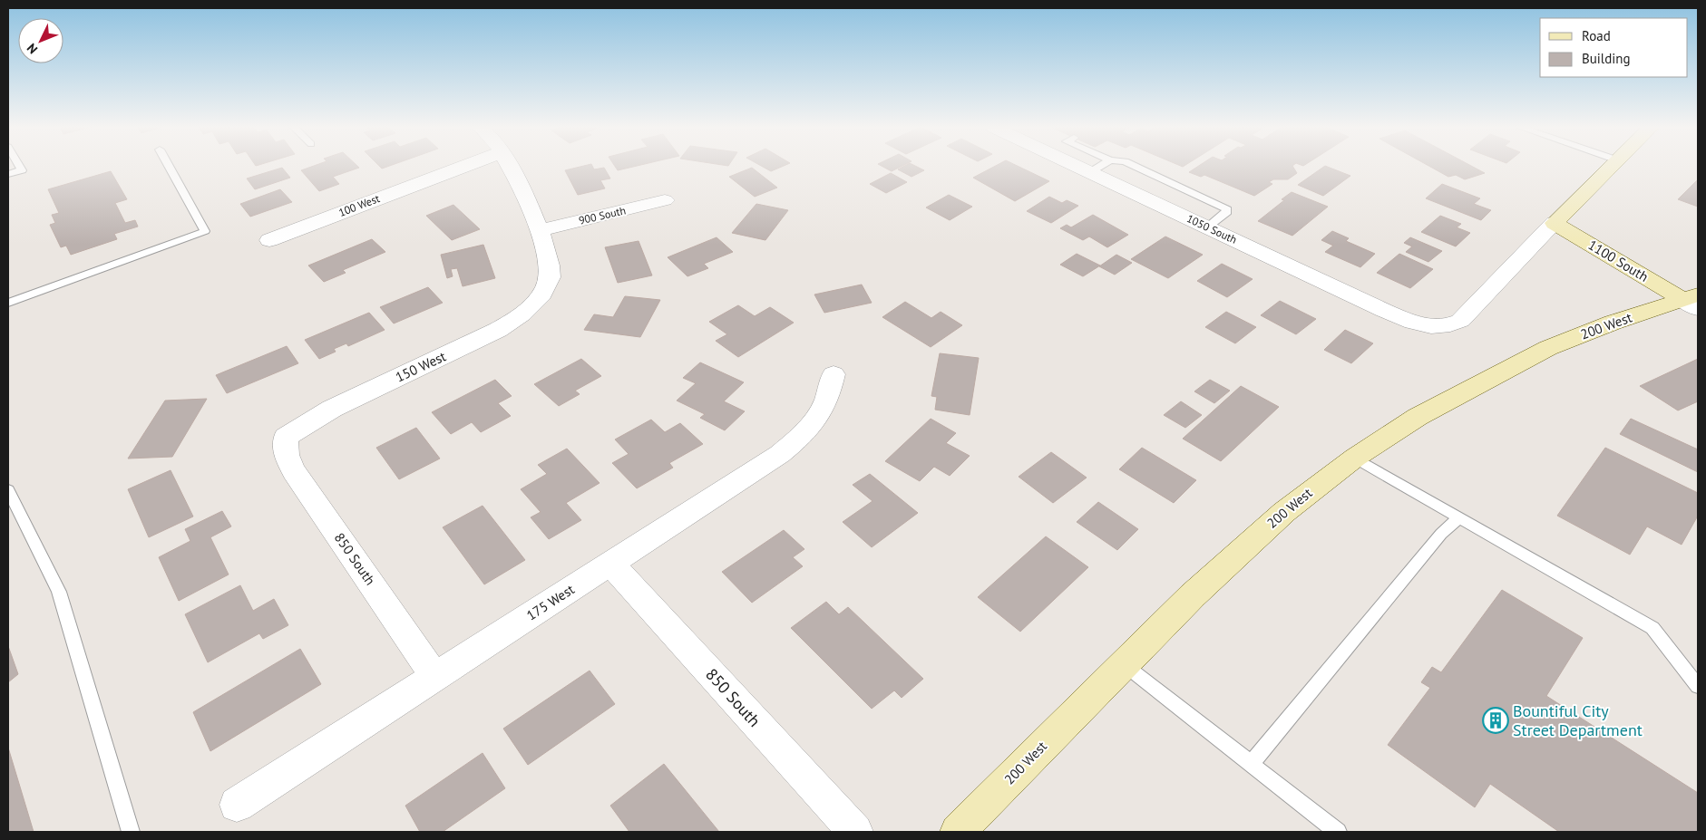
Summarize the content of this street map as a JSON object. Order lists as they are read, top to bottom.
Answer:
{
  "streets": {
    "main road": ["1100 South", "200 West"],
    "street": [
      "100 West",
      "900 South",
      "1050 South",
      "150 West",
      "850 South",
      "175 West"
    ]
  },
  "crossings": [
    ["900 South", "150 West"],
    ["1050 South", "1100 South"],
    ["1100 South", "200 West"],
    ["150 West", "850 South"],
    ["850 South", "175 West"]
  ],
  "places": {
    "building": ["Bountiful City Street Department"]
  },
  "legend": ["Road", "Building"],
  "north": "bottom left"
}
